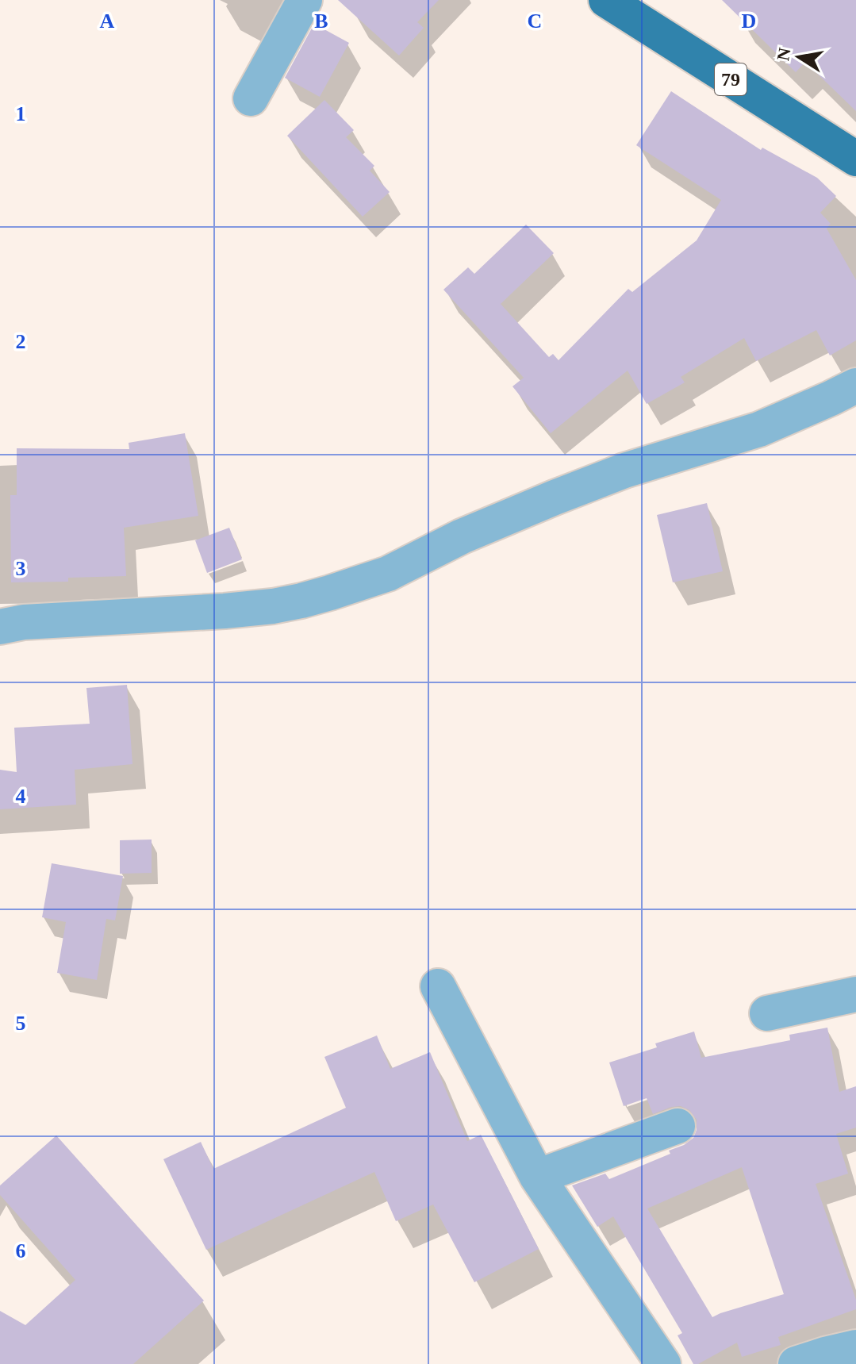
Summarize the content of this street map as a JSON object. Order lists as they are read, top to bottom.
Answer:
{
  "streets": {
    "main road": ["79"]
  },
  "north": "left",
  "grid": {
    "columns": [
      "A",
      "B",
      "C",
      "D"
    ],
    "rows": [
      "1",
      "2",
      "3",
      "4",
      "5",
      "6"
    ]
  }
}
